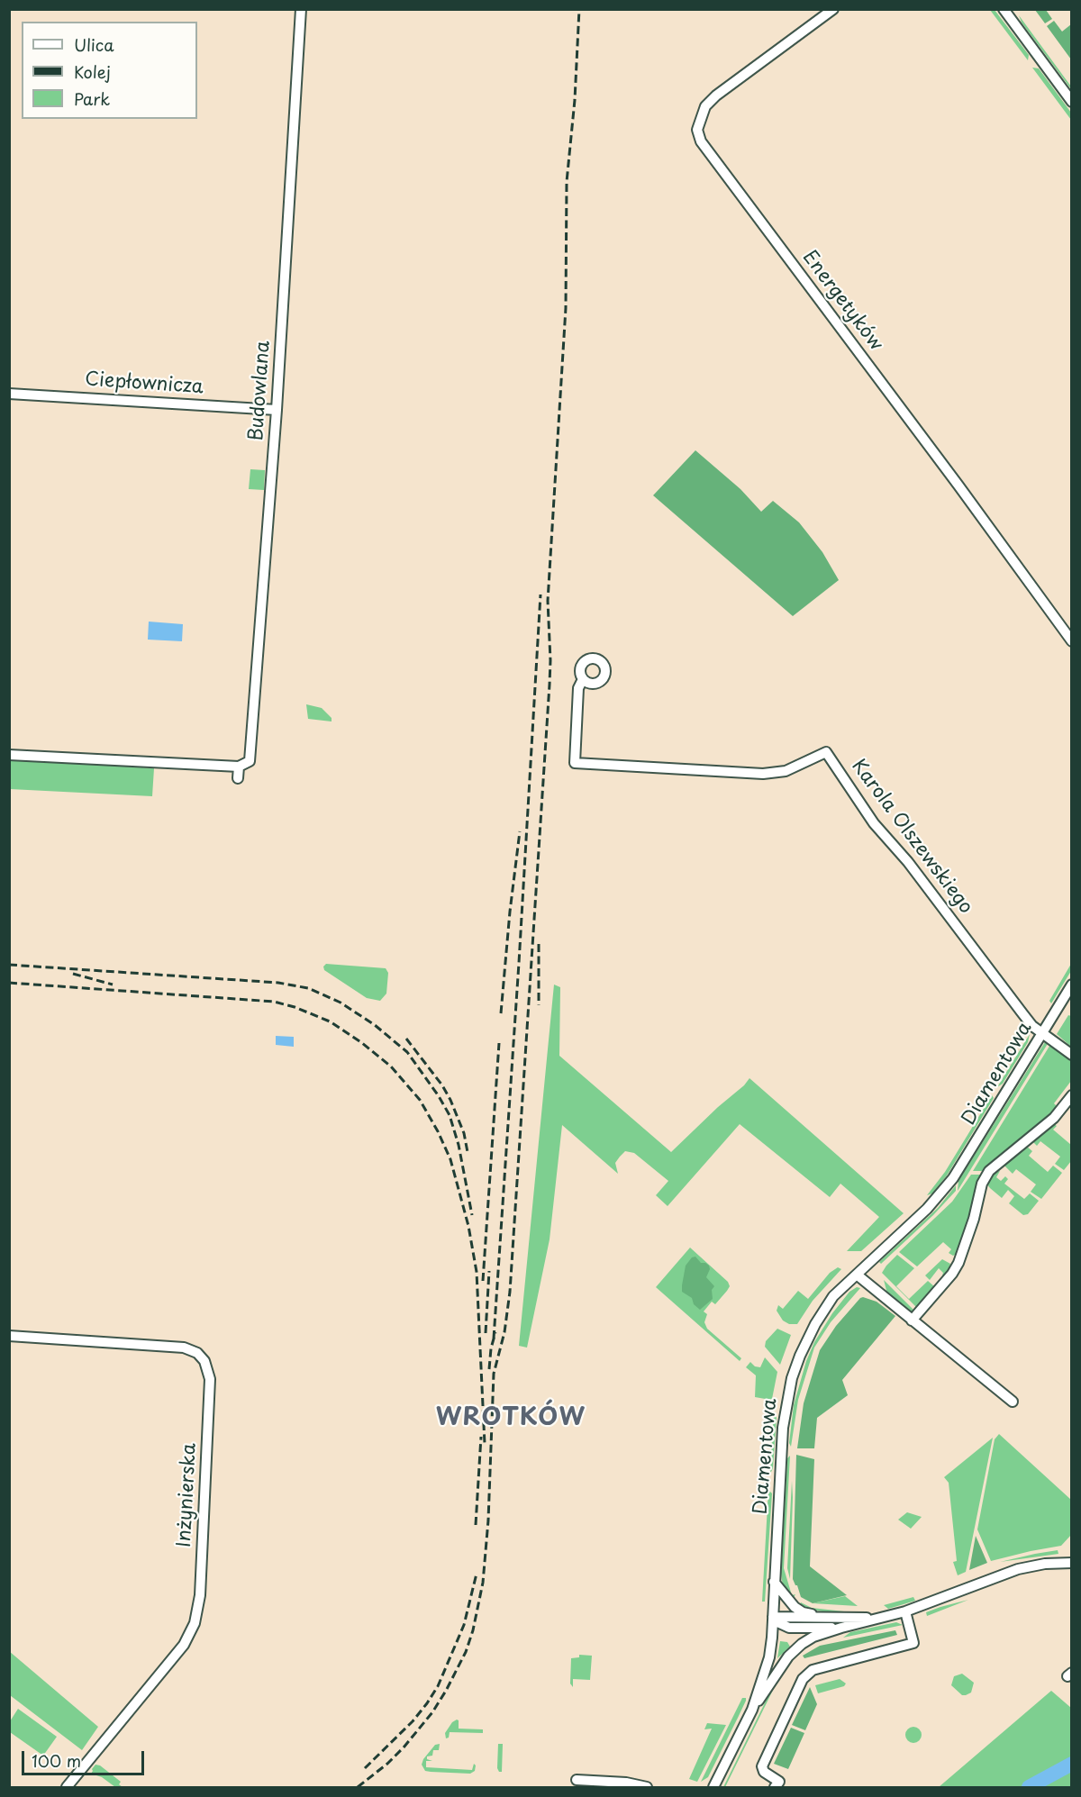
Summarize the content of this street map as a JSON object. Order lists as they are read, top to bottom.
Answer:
{
  "streets": {
    "street": [
      "Energetyków",
      "Ciepłownicza",
      "Budowlana",
      "Karola Olszewskiego",
      "Diamentowa",
      "Inżynierska"
    ]
  },
  "crossings": [
    ["Ciepłownicza", "Budowlana"],
    ["Karola Olszewskiego", "Diamentowa"]
  ],
  "districts": ["WROTKÓW"],
  "legend": ["Ulica", "Kolej", "Park"],
  "scale_bar": "100 m"
}
